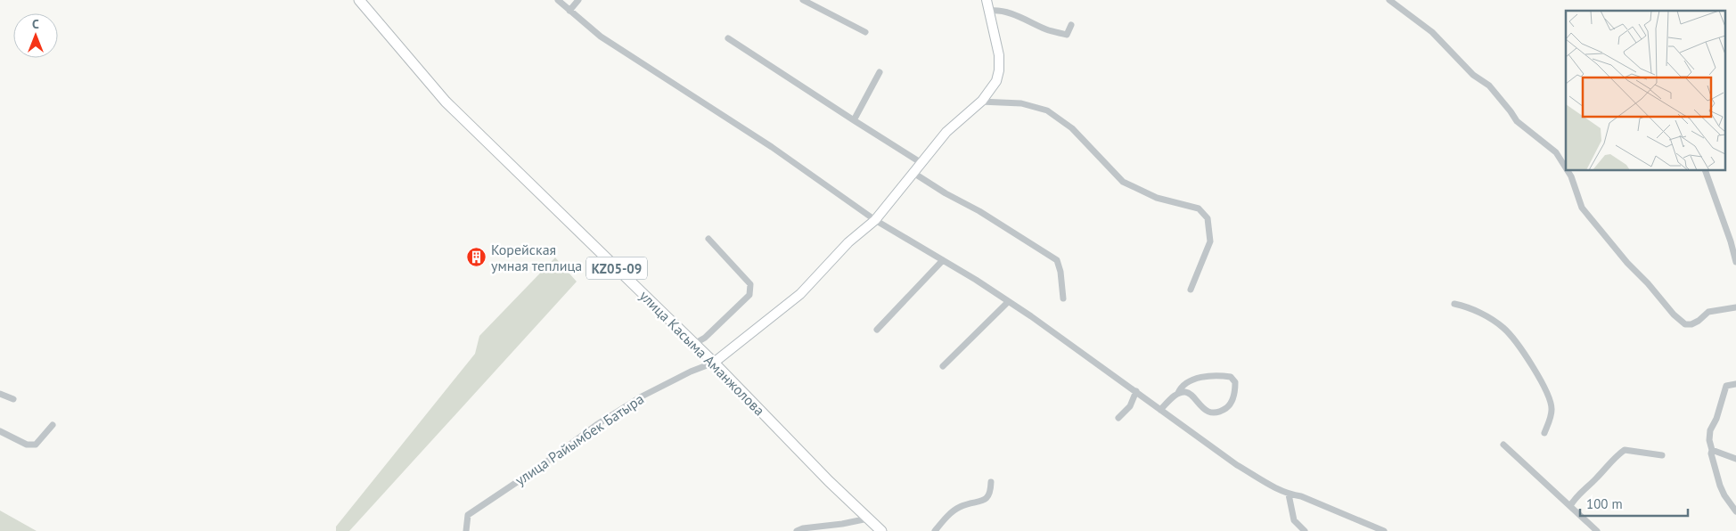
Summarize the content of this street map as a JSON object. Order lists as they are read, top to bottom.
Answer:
{
  "streets": {
    "main road": ["KZ05-09", "улица Касыма Аманжолова"],
    "street": ["улица Райымбек Батыра"]
  },
  "crossings": [
    ["улица Касыма Аманжолова", "улица Райымбек Батыра"]
  ],
  "places": {
    "building": ["Корейская умная теплица"]
  },
  "scale_bar": "100 m",
  "north": "top"
}
